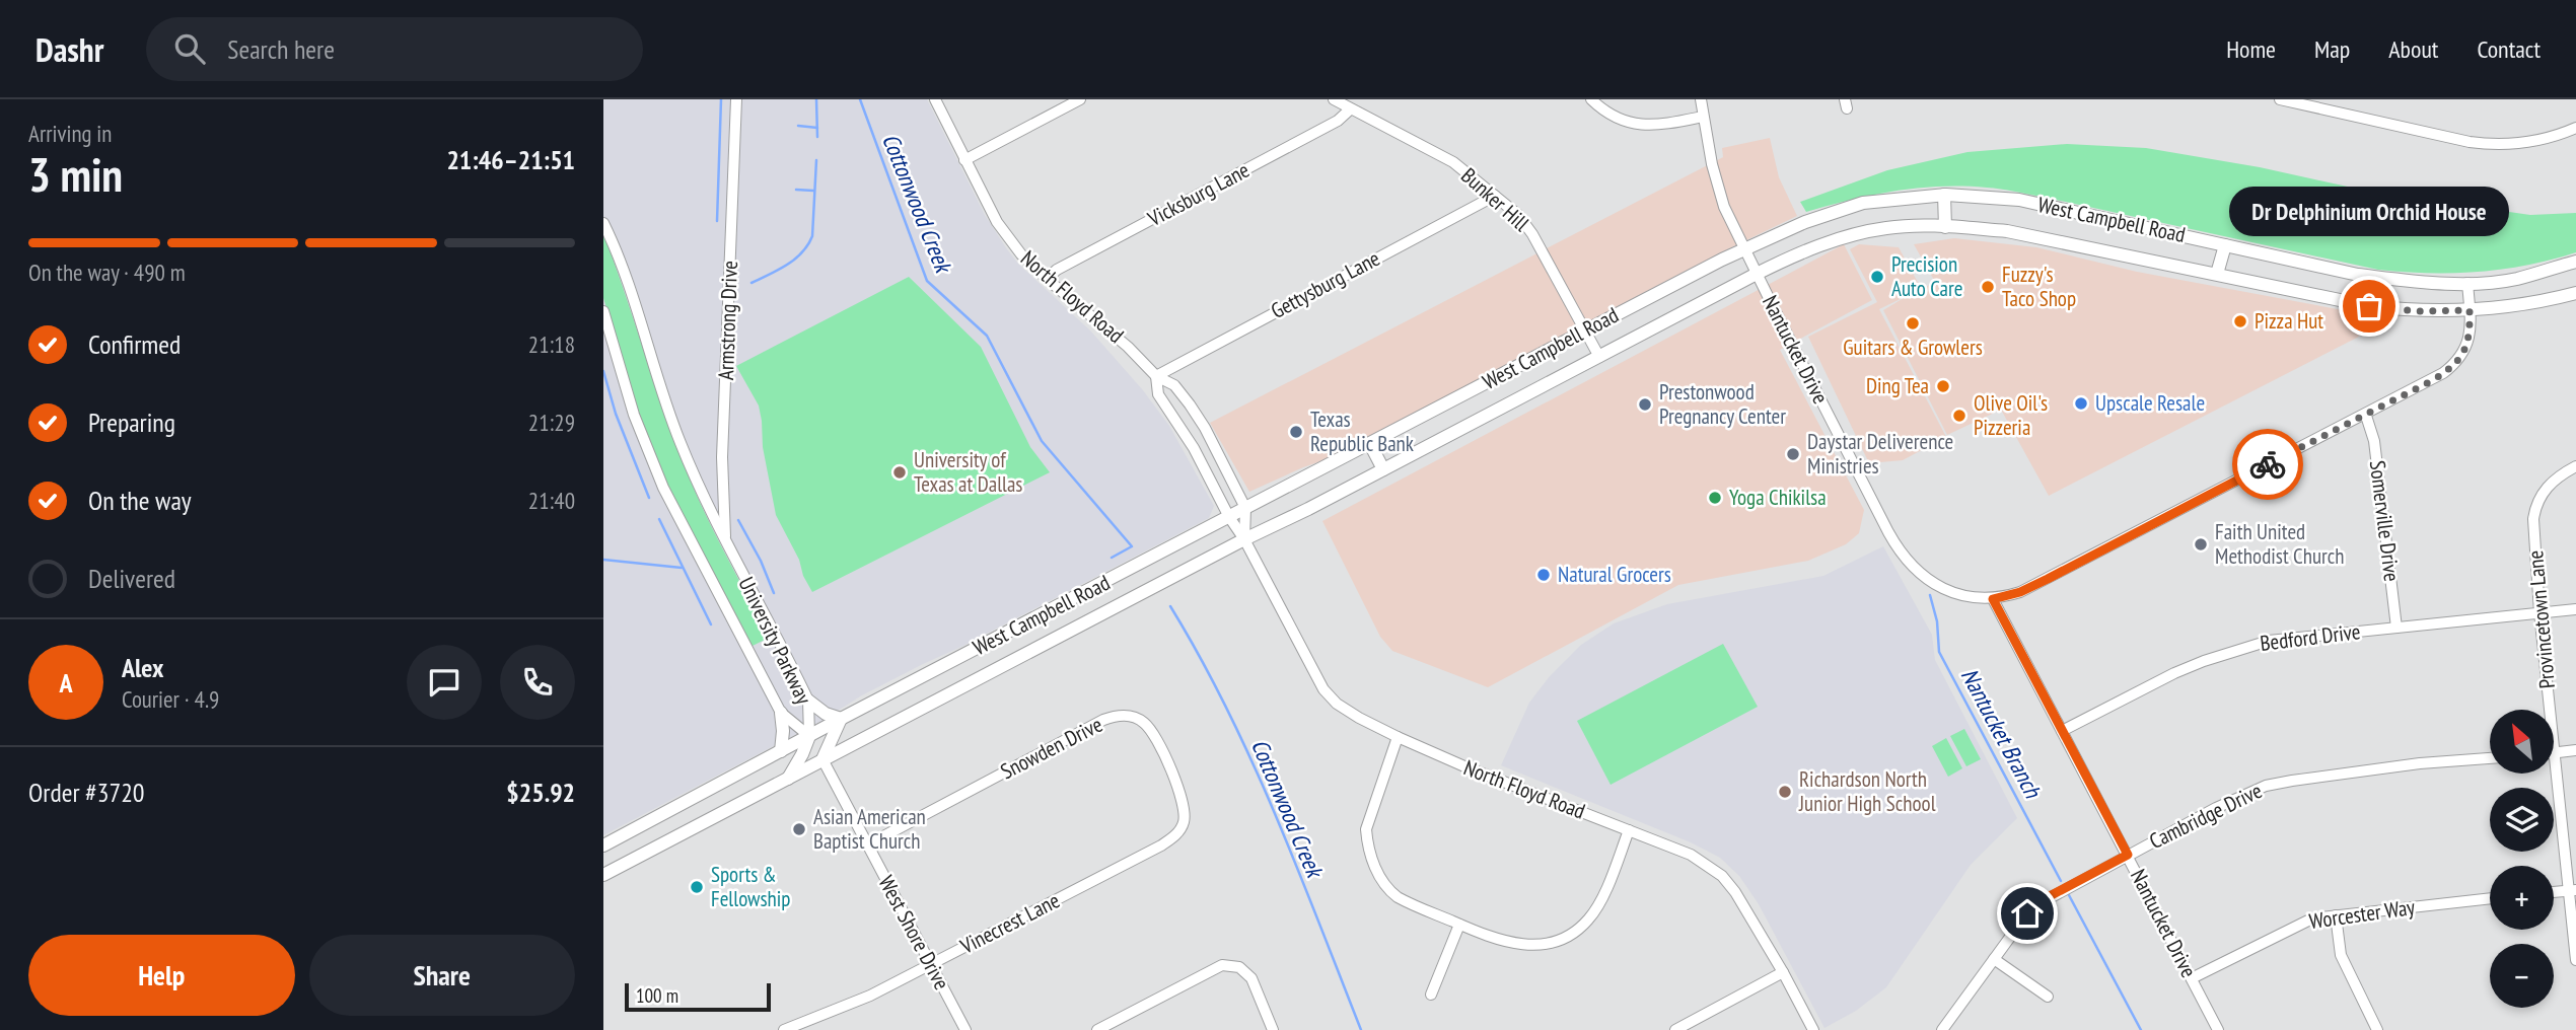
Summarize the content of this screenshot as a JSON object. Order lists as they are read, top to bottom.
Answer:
{
  "streets": {
    "main road": ["West Campbell Road"],
    "street": [
      "Vicksburg Lane",
      "Bunker Hill",
      "Gettysburg Lane",
      "North Floyd Road",
      "Armstrong Drive",
      "Nantucket Drive",
      "Somerville Drive",
      "Provincetown Lane",
      "Bedford Drive",
      "University Parkway",
      "Snowden Drive",
      "Cambridge Drive",
      "Worcester Way",
      "Vinecrest Lane",
      "West Shore Drive"
    ]
  },
  "crossings": [
    ["Vicksburg Lane", "Bunker Hill"],
    ["Vicksburg Lane", "North Floyd Road"],
    ["Bunker Hill", "West Campbell Road"],
    ["Bunker Hill", "Gettysburg Lane"],
    ["West Campbell Road", "North Floyd Road"],
    ["West Campbell Road", "Nantucket Drive"],
    ["West Campbell Road", "University Parkway"],
    ["West Campbell Road", "West Shore Drive"],
    ["Gettysburg Lane", "North Floyd Road"],
    ["Armstrong Drive", "University Parkway"],
    ["Nantucket Drive", "Bedford Drive"],
    ["Nantucket Drive", "Cambridge Drive"],
    ["Nantucket Drive", "Worcester Way"],
    ["Somerville Drive", "Bedford Drive"],
    ["Provincetown Lane", "Bedford Drive"],
    ["Snowden Drive", "Vinecrest Lane"],
    ["Snowden Drive", "West Shore Drive"],
    ["Vinecrest Lane", "West Shore Drive"]
  ],
  "water": ["Cottonwood Creek", "Nantucket Branch"],
  "places": [
    "Precision Auto Care",
    "Fuzzy's Taco Shop",
    "Dr Delphinium Orchid House",
    "Pizza Hut",
    "Guitars & Growlers",
    "Ding Tea",
    "Upscale Resale",
    "Prestonwood Pregnancy Center",
    "Olive Oil's Pizzeria",
    "Texas Republic Bank",
    "Daystar Deliverence Ministries",
    "University of Texas at Dallas",
    "Yoga Chikilsa",
    "Faith United Methodist Church",
    "Natural Grocers",
    "Richardson North Junior High School",
    "Asian American Baptist Church",
    "Sports & Fellowship"
  ],
  "scale_bar": "100 m",
  "north": "top left",
  "page": {
    "header": "Dashr",
    "search": "Search here",
    "nav": [
      "Home",
      "Map",
      "About",
      "Contact"
    ],
    "heading": ["3 min", "Arriving in", "21:46–21:51"],
    "panel": [
      "Alex",
      "Courier · 4.9",
      "Order #3720",
      "$25.92"
    ],
    "bubble": "Dr Delphinium Orchid House",
    "bar": "On the way · 490 m",
    "list": [
      ["Confirmed", "21:18"],
      ["Preparing", "21:29"],
      ["On the way", "21:40"],
      "Delivered"
    ],
    "round": "A",
    "map_buttons": ["+", "−"],
    "buttons": ["Help", "Share"],
    "scale": "100 m"
  }
}
